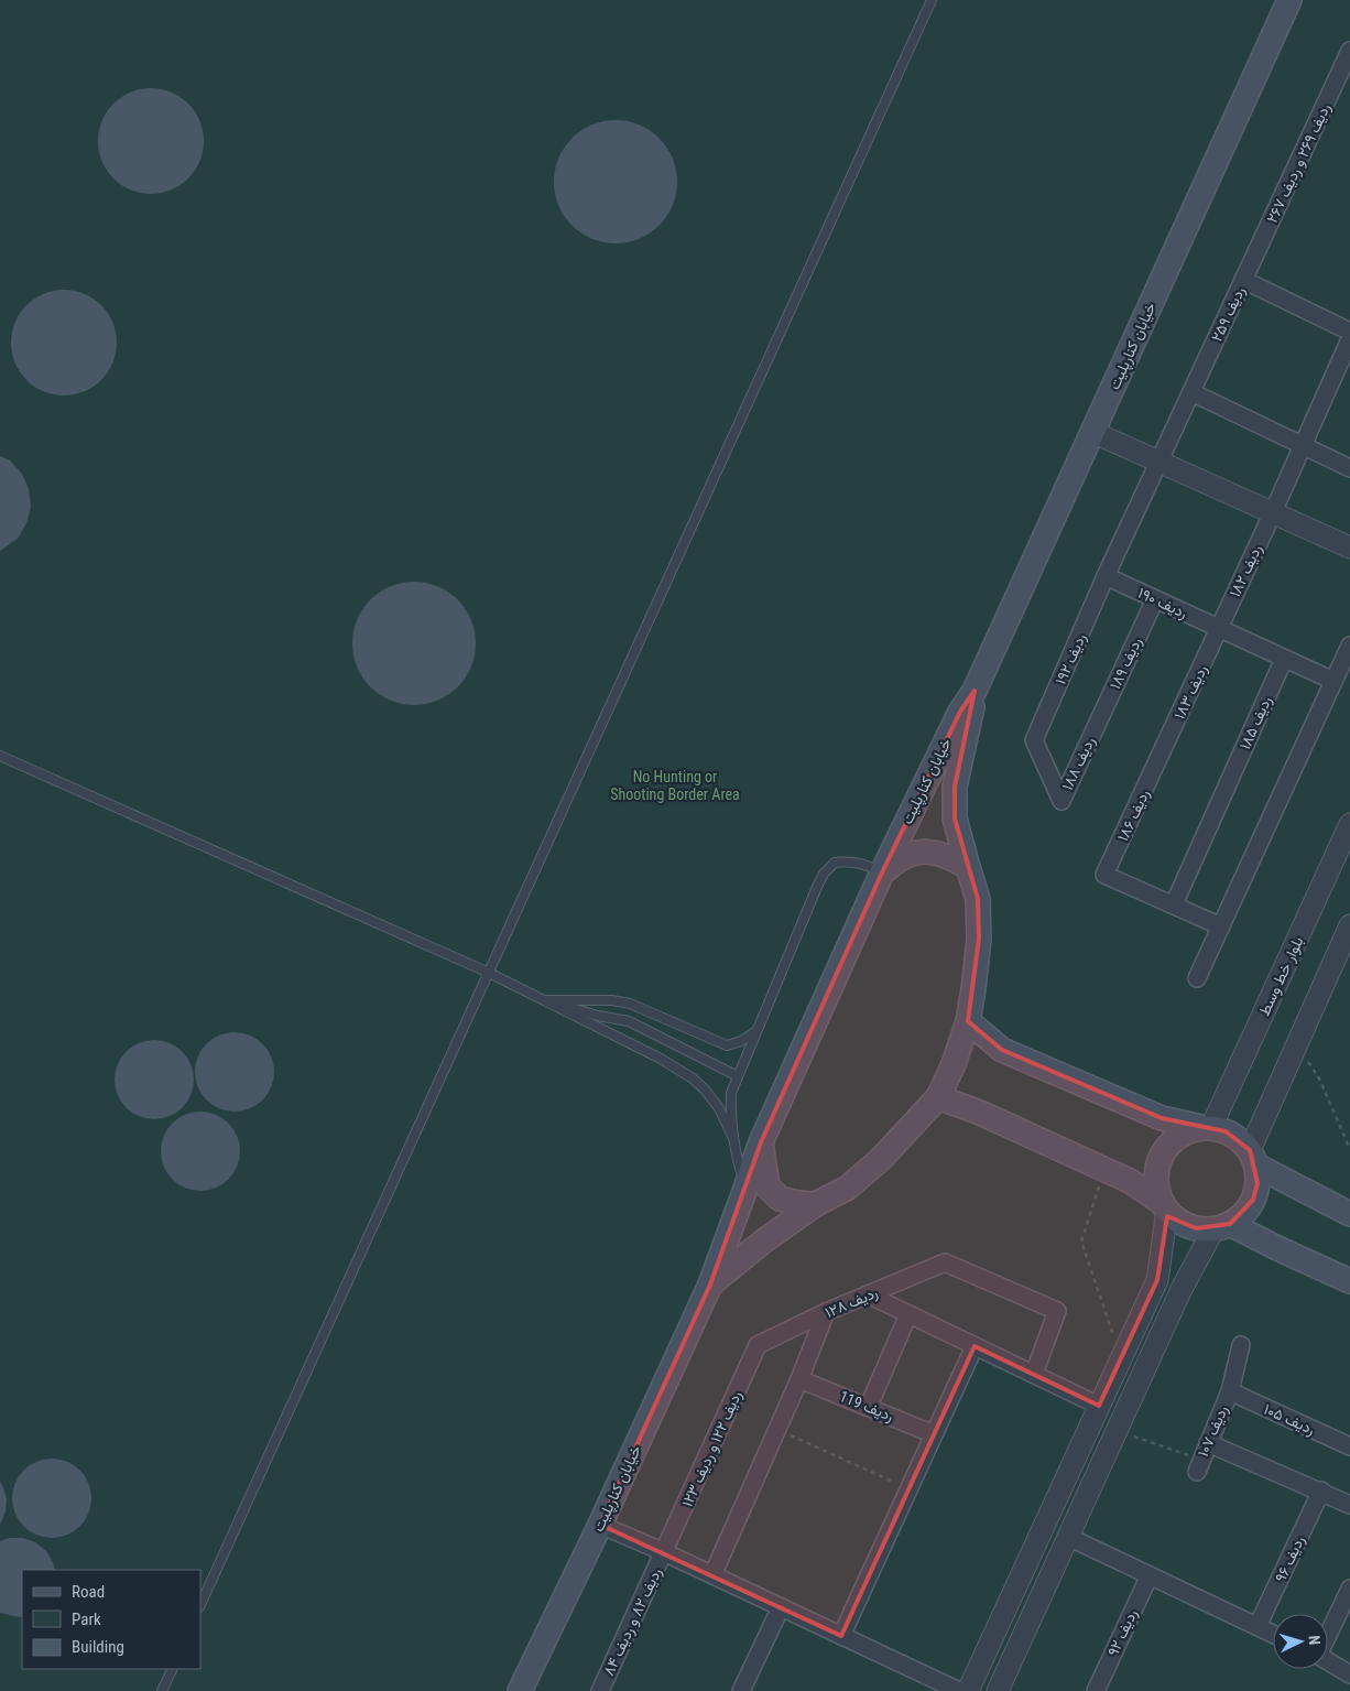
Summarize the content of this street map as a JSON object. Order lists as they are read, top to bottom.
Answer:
{
  "streets": {
    "main road": ["خیابان کنارپلیت"],
    "street": [
      "ردیف ۲۶۹ و ردیف ۲۶۷",
      "ردیف ۲۵۹",
      "ردیف ۱۸۲",
      "ردیف ۱۹۰",
      "ردیف ۱۹۲",
      "ردیف ۱۸۹",
      "ردیف ۱۸۳",
      "ردیف ۱۸۵",
      "ردیف ۱۸۸",
      "ردیف ۱۸۶",
      "بلوار خط وسط",
      "ردیف ۱۲۸",
      "ردیف 119",
      "ردیف ۱۰۵",
      "ردیف ۱۰۷",
      "ردیف ۱۲۲ و ردیف ۱۲۳",
      "ردیف ۹۶",
      "ردیف ۸۲ و ردیف ۸۴",
      "ردیف ۹۲"
    ]
  },
  "crossings": [
    ["ردیف ۲۶۹ و ردیف ۲۶۷", "ردیف ۲۵۹"],
    ["ردیف ۲۵۹", "ردیف ۱۹۲"],
    ["ردیف ۱۸۲", "ردیف ۱۹۰"],
    ["ردیف ۱۸۲", "ردیف ۱۸۳"],
    ["ردیف ۱۹۰", "ردیف ۱۹۲"],
    ["ردیف ۱۹۰", "ردیف ۱۸۹"],
    ["ردیف ۱۹۰", "ردیف ۱۸۳"],
    ["ردیف ۱۹۰", "ردیف ۱۸۵"],
    ["ردیف ۱۹۲", "ردیف ۱۸۸"],
    ["ردیف ۱۸۹", "ردیف ۱۸۸"],
    ["ردیف ۱۸۳", "ردیف ۱۸۶"],
    ["ردیف ۱۸۵", "ردیف ۱۸۶"],
    ["ردیف ۱۲۸", "ردیف ۱۲۲ و ردیف ۱۲۳"],
    ["ردیف ۱۰۵", "ردیف ۱۰۷"],
    ["ردیف ۱۲۲ و ردیف ۱۲۳", "ردیف ۸۲ و ردیف ۸۴"]
  ],
  "parks": ["No Hunting or Shooting Border Area"],
  "legend": ["Road", "Park", "Building"],
  "north": "right"
}
